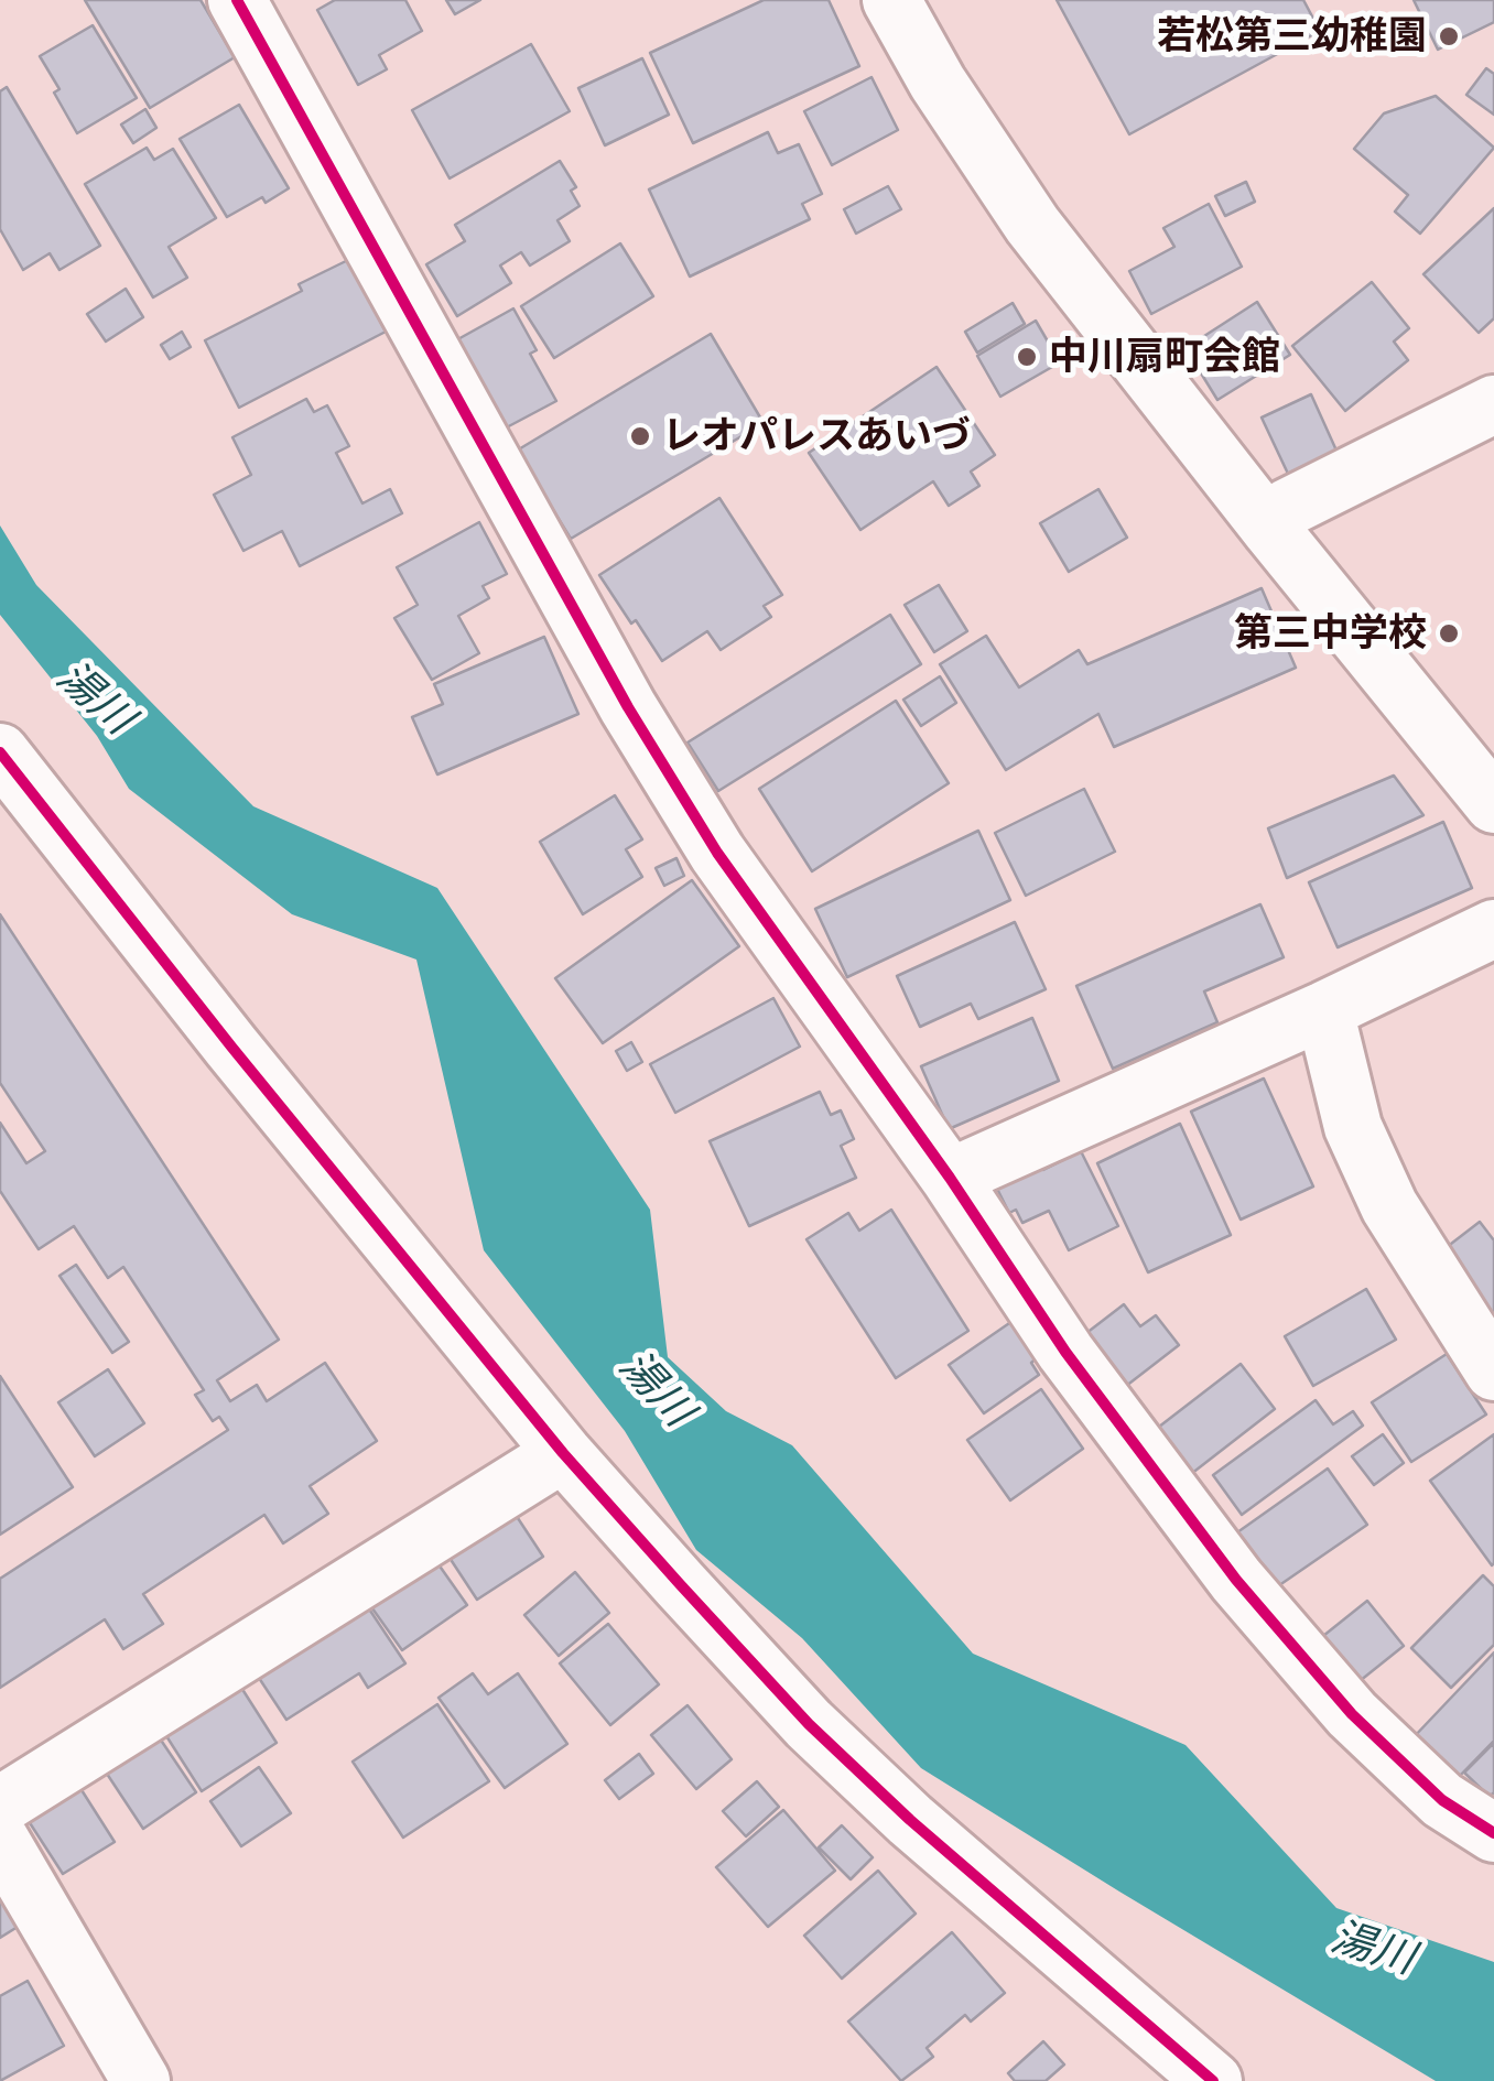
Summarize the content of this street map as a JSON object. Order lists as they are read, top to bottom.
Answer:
{
  "water": ["湯川"],
  "places": [
    "若松第三幼稚園",
    "中川扇町会館",
    "レオパレスあいづ",
    "第三中学校"
  ]
}
